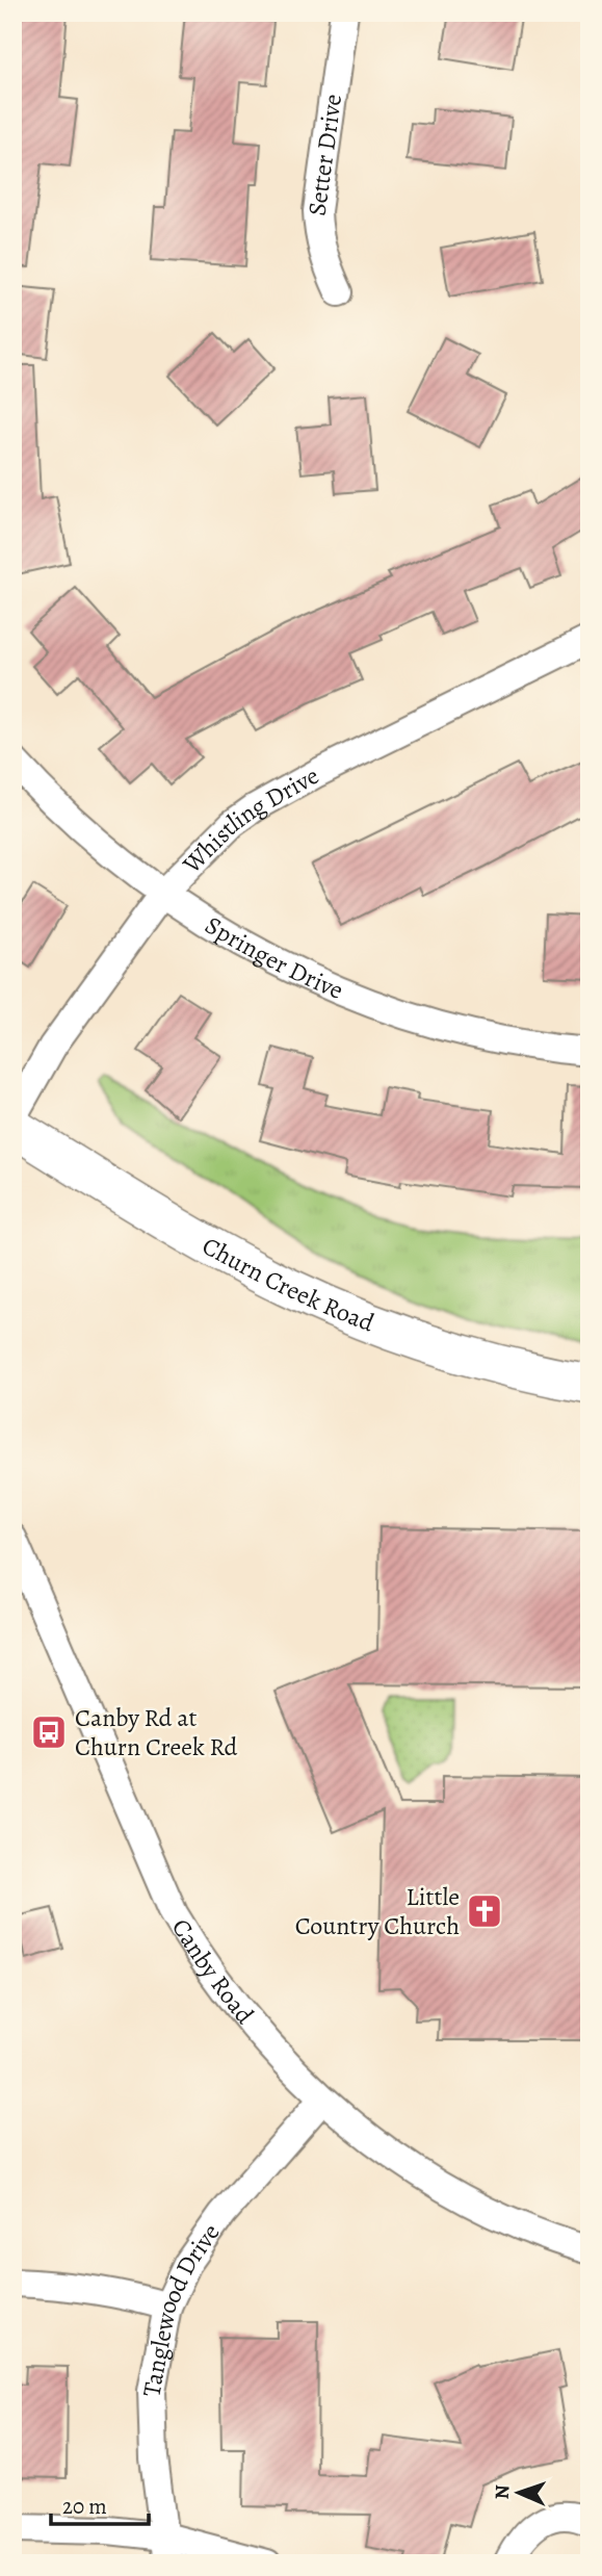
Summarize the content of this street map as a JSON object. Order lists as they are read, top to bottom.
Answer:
{
  "streets": {
    "main road": ["Churn Creek Road"],
    "street": [
      "Setter Drive",
      "Whistling Drive",
      "Springer Drive",
      "Canby Road",
      "Tanglewood Drive"
    ]
  },
  "crossings": [
    ["Whistling Drive", "Springer Drive"],
    ["Canby Road", "Tanglewood Drive"]
  ],
  "places": {
    "bus stop": ["Canby Rd at Churn Creek Rd"],
    "church": ["Little Country Church"]
  },
  "scale_bar": "20 m",
  "north": "left"
}
